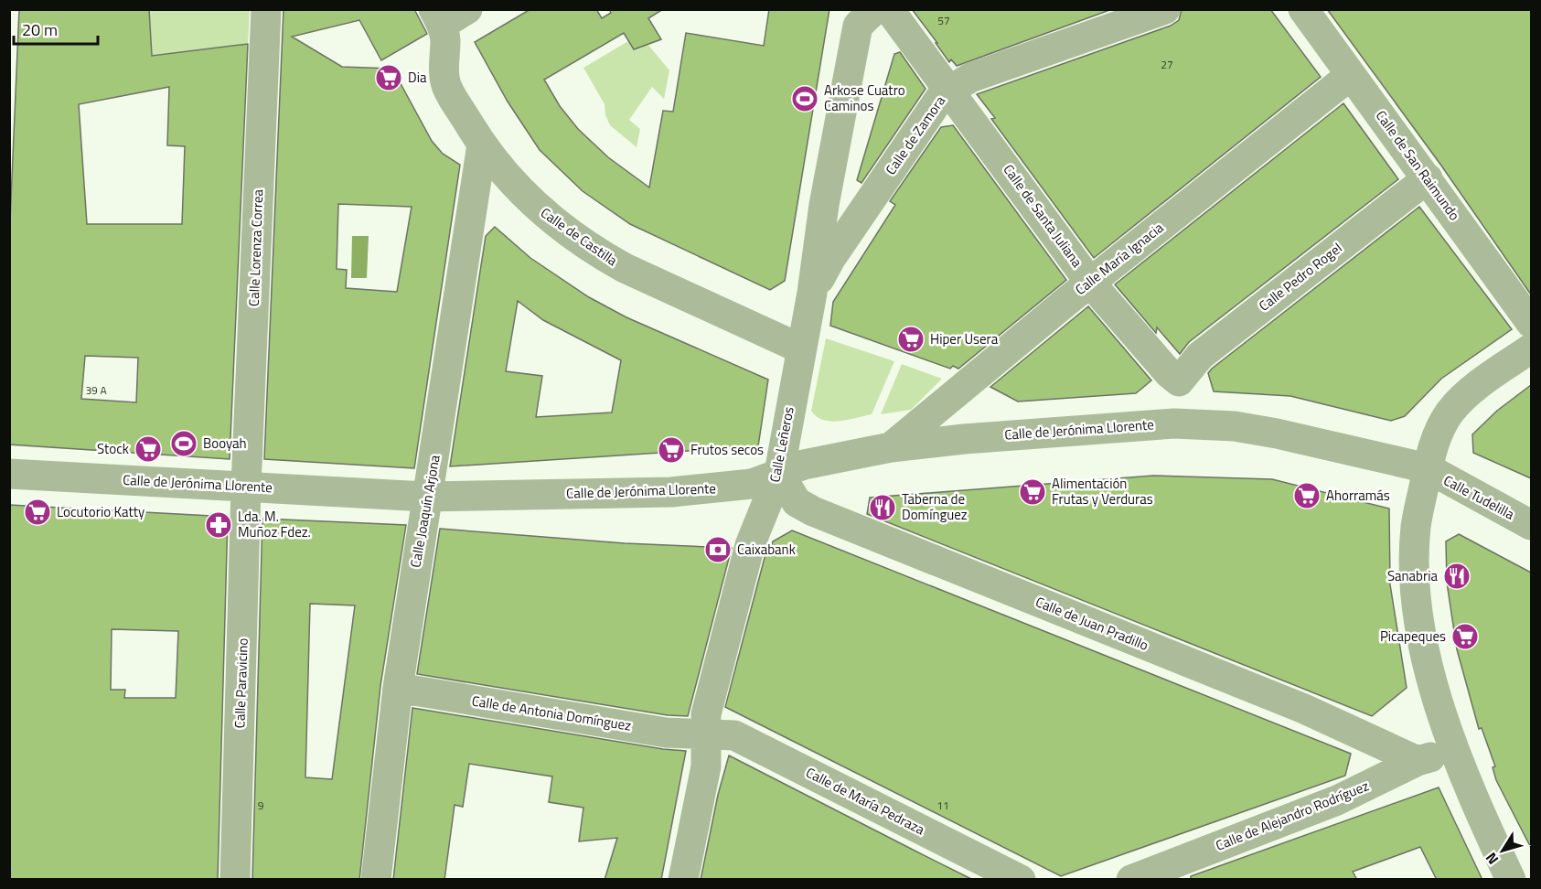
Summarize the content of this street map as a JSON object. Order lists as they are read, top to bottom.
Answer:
{
  "streets": {
    "street": [
      "Calle de Zamora",
      "Calle de San Raimundo",
      "Calle de Santa Juliana",
      "Calle de Castilla",
      "Calle Lorenza Correa",
      "Calle María Ignacia",
      "Calle Pedro Rogel",
      "Calle de Jerónima Llorente",
      "Calle Leñeros",
      "Calle Tudelilla",
      "Calle Joaquín Arjona",
      "Calle de Juan Pradillo",
      "Calle Paravicino",
      "Calle de Antonia Domínguez",
      "Calle de María Pedraza",
      "Calle de Alejandro Rodríguez"
    ]
  },
  "crossings": [
    ["Calle de Zamora", "Calle de Santa Juliana"],
    ["Calle de Zamora", "Calle Leñeros"],
    ["Calle de San Raimundo", "Calle María Ignacia"],
    ["Calle de San Raimundo", "Calle Pedro Rogel"],
    ["Calle de Santa Juliana", "Calle María Ignacia"],
    ["Calle de Santa Juliana", "Calle Pedro Rogel"],
    ["Calle de Castilla", "Calle Leñeros"],
    ["Calle de Castilla", "Calle Joaquín Arjona"],
    ["Calle Lorenza Correa", "Calle de Jerónima Llorente"],
    ["Calle Lorenza Correa", "Calle Paravicino"],
    ["Calle María Ignacia", "Calle de Jerónima Llorente"],
    ["Calle de Jerónima Llorente", "Calle Leñeros"],
    ["Calle de Jerónima Llorente", "Calle Tudelilla"],
    ["Calle de Jerónima Llorente", "Calle Joaquín Arjona"],
    ["Calle de Jerónima Llorente", "Calle de Juan Pradillo"],
    ["Calle de Jerónima Llorente", "Calle Paravicino"],
    ["Calle Leñeros", "Calle de Juan Pradillo"],
    ["Calle Leñeros", "Calle de Antonia Domínguez"],
    ["Calle Leñeros", "Calle de María Pedraza"],
    ["Calle Joaquín Arjona", "Calle de Antonia Domínguez"],
    ["Calle de Juan Pradillo", "Calle de Alejandro Rodríguez"],
    ["Calle de Antonia Domínguez", "Calle de María Pedraza"]
  ],
  "places": {
    "supermarket": [
      "Dia",
      "Hiper Usera",
      "Stock",
      "Frutos secos",
      "Alimentación Frutas y Verduras",
      "Ahorramás",
      "Locutorio Katty",
      "Picapeques"
    ],
    "sports": ["Arkose Cuatro Caminos", "Booyah"],
    "restaurant": ["Taberna de Domínguez", "Sanabria"],
    "pharmacy": ["Lda. M. Muñoz Fdez."],
    "bank": ["Caixabank"]
  },
  "house_numbers": [
    "57",
    "27",
    "39 A",
    "9",
    "11"
  ],
  "scale_bar": "20 m",
  "north": "bottom left"
}
